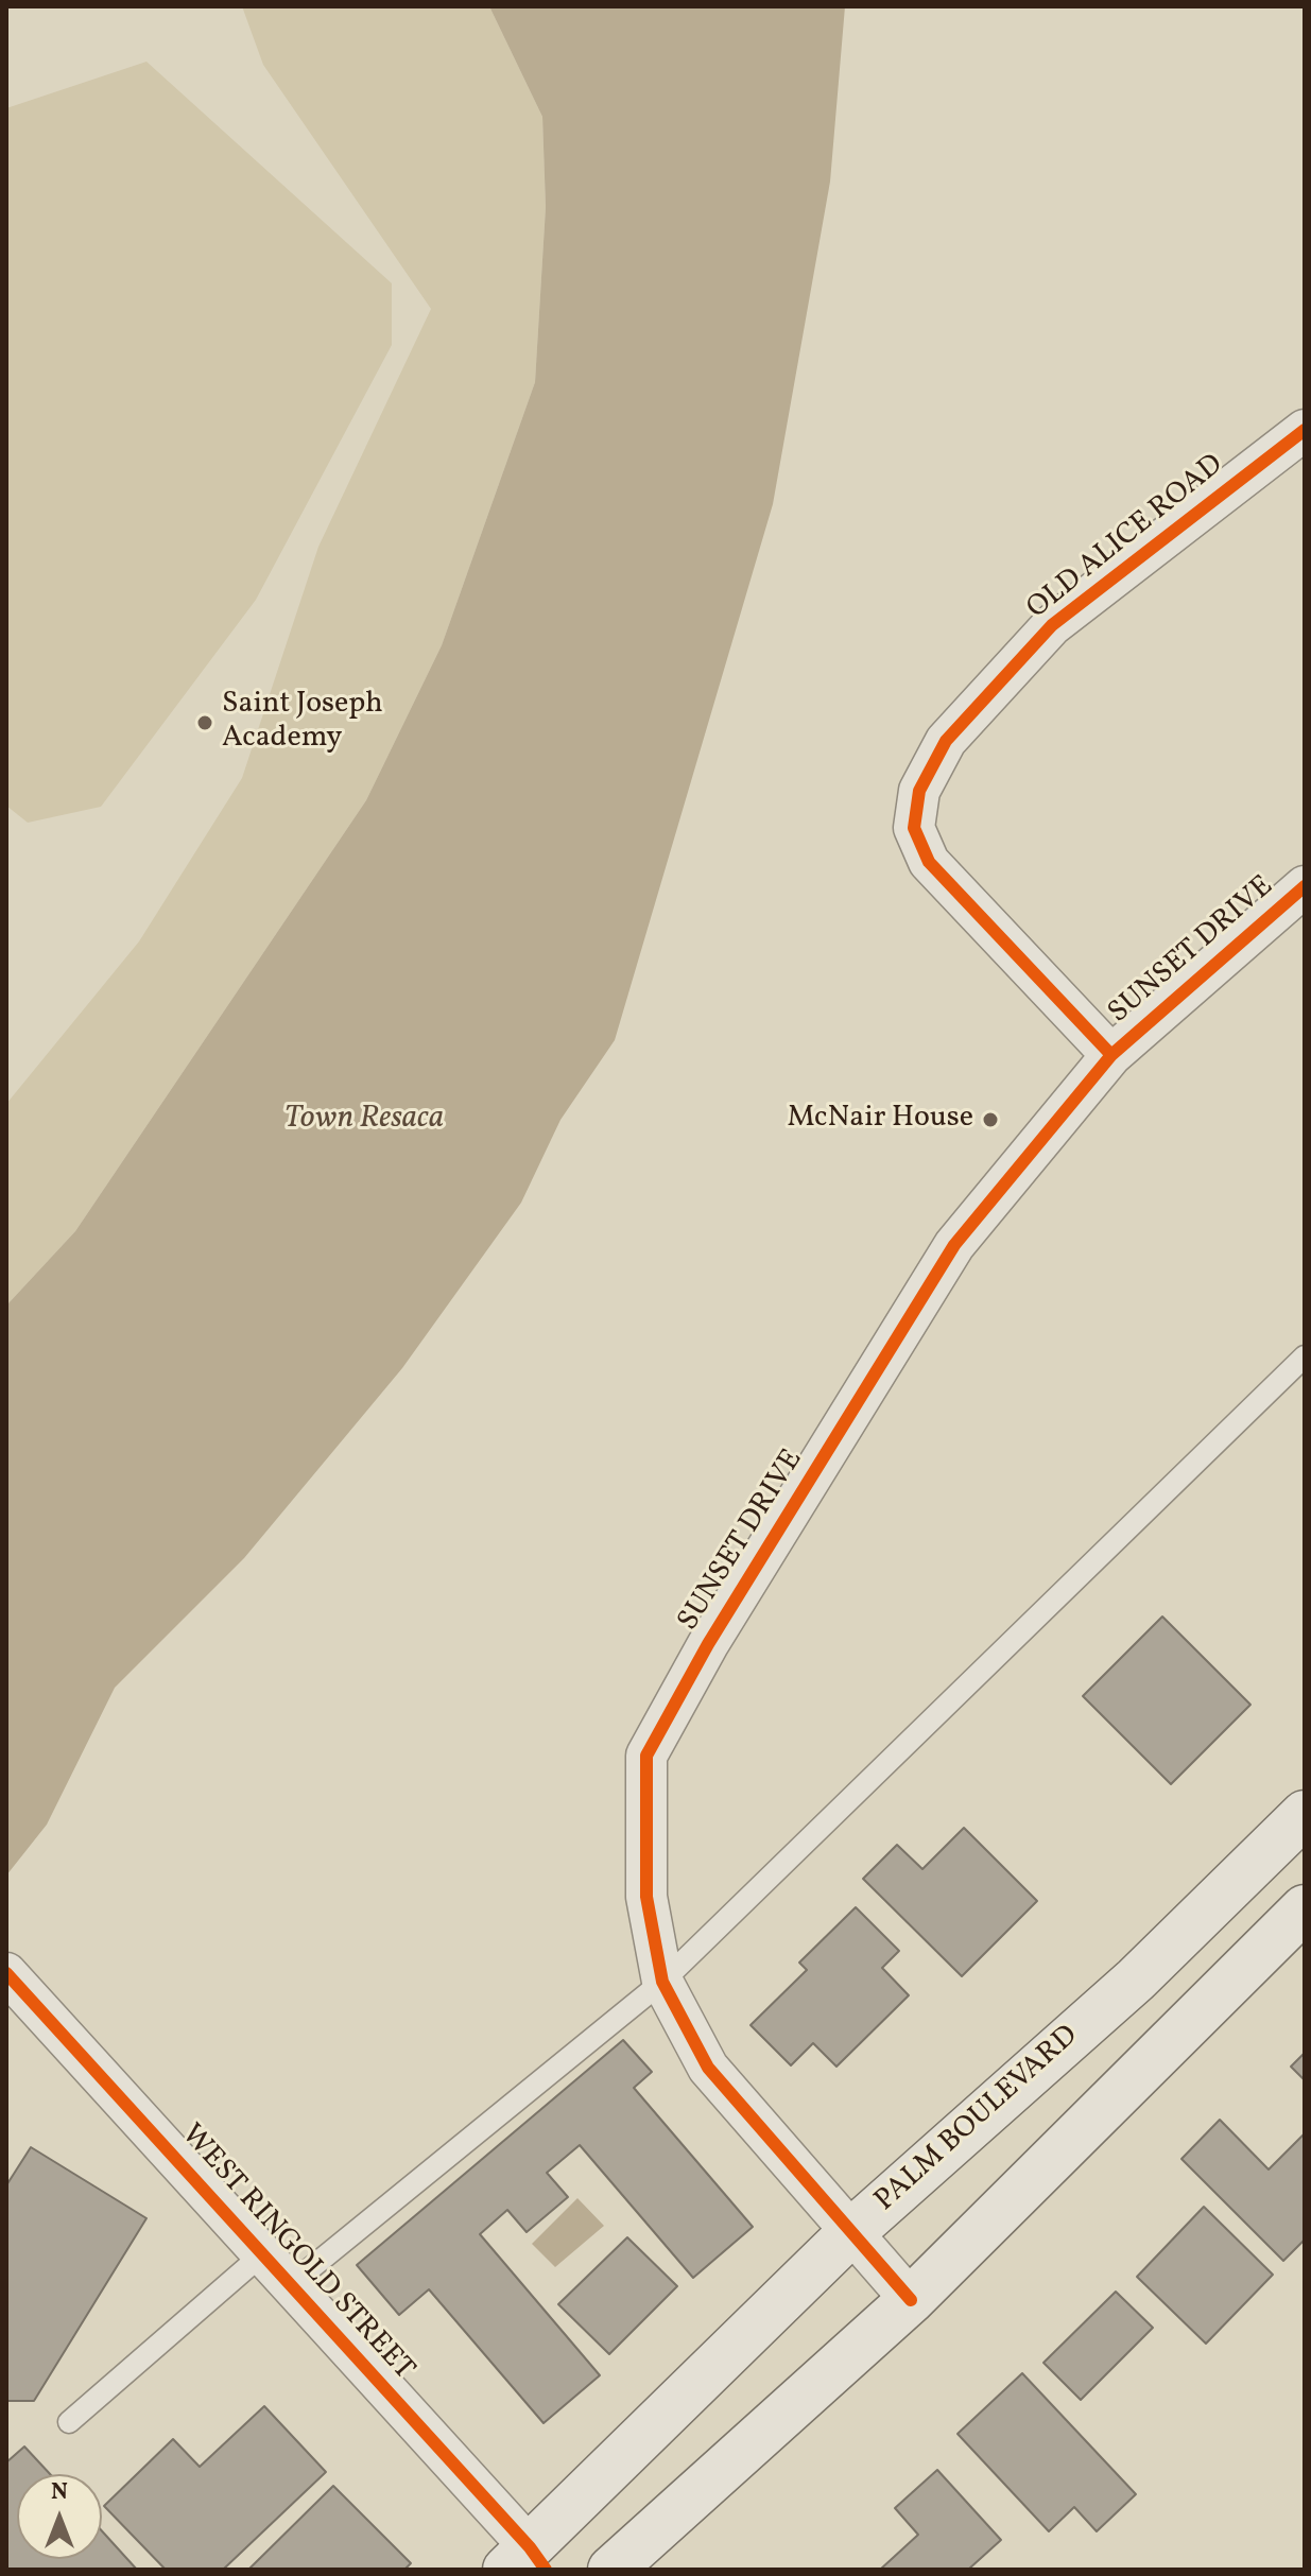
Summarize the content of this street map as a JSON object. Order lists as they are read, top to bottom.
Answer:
{
  "streets": {
    "main road": ["PALM BOULEVARD"],
    "street": ["OLD ALICE ROAD", "SUNSET DRIVE", "WEST RINGOLD STREET"]
  },
  "crossings": [
    ["OLD ALICE ROAD", "SUNSET DRIVE"],
    ["SUNSET DRIVE", "PALM BOULEVARD"],
    ["PALM BOULEVARD", "WEST RINGOLD STREET"]
  ],
  "water": ["Town Resaca"],
  "places": ["Saint Joseph Academy", "McNair House"],
  "north": "top"
}
